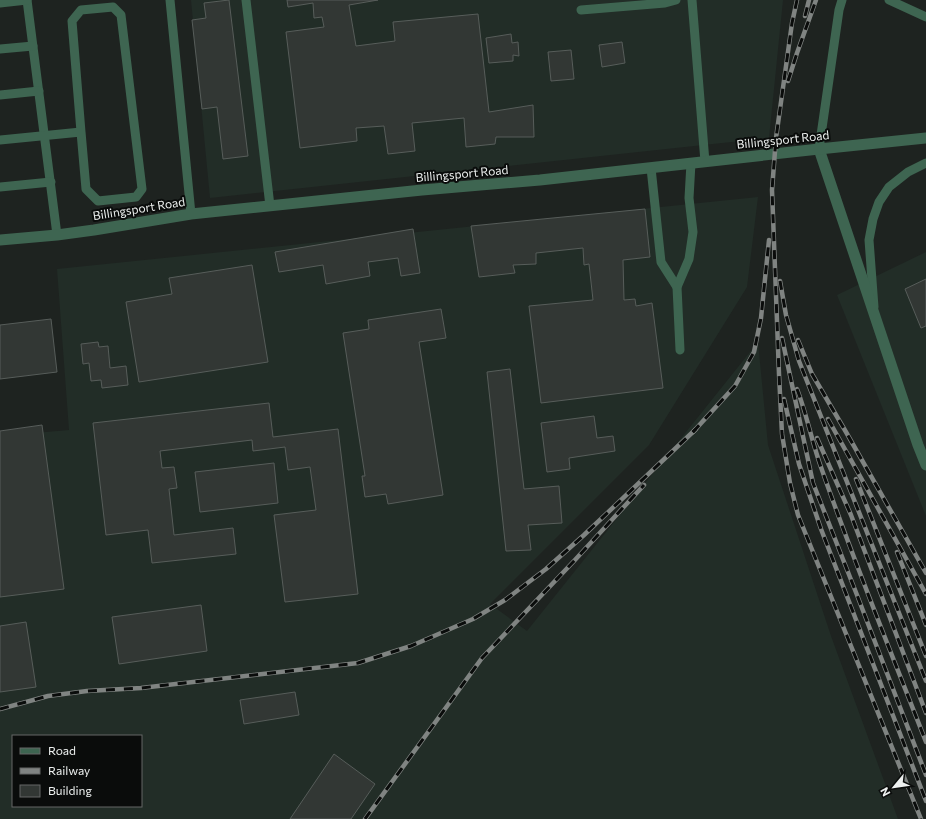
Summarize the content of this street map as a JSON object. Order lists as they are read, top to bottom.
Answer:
{
  "streets": {
    "street": ["Billingsport Road"]
  },
  "legend": ["Road", "Railway", "Building"],
  "north": "bottom left"
}
